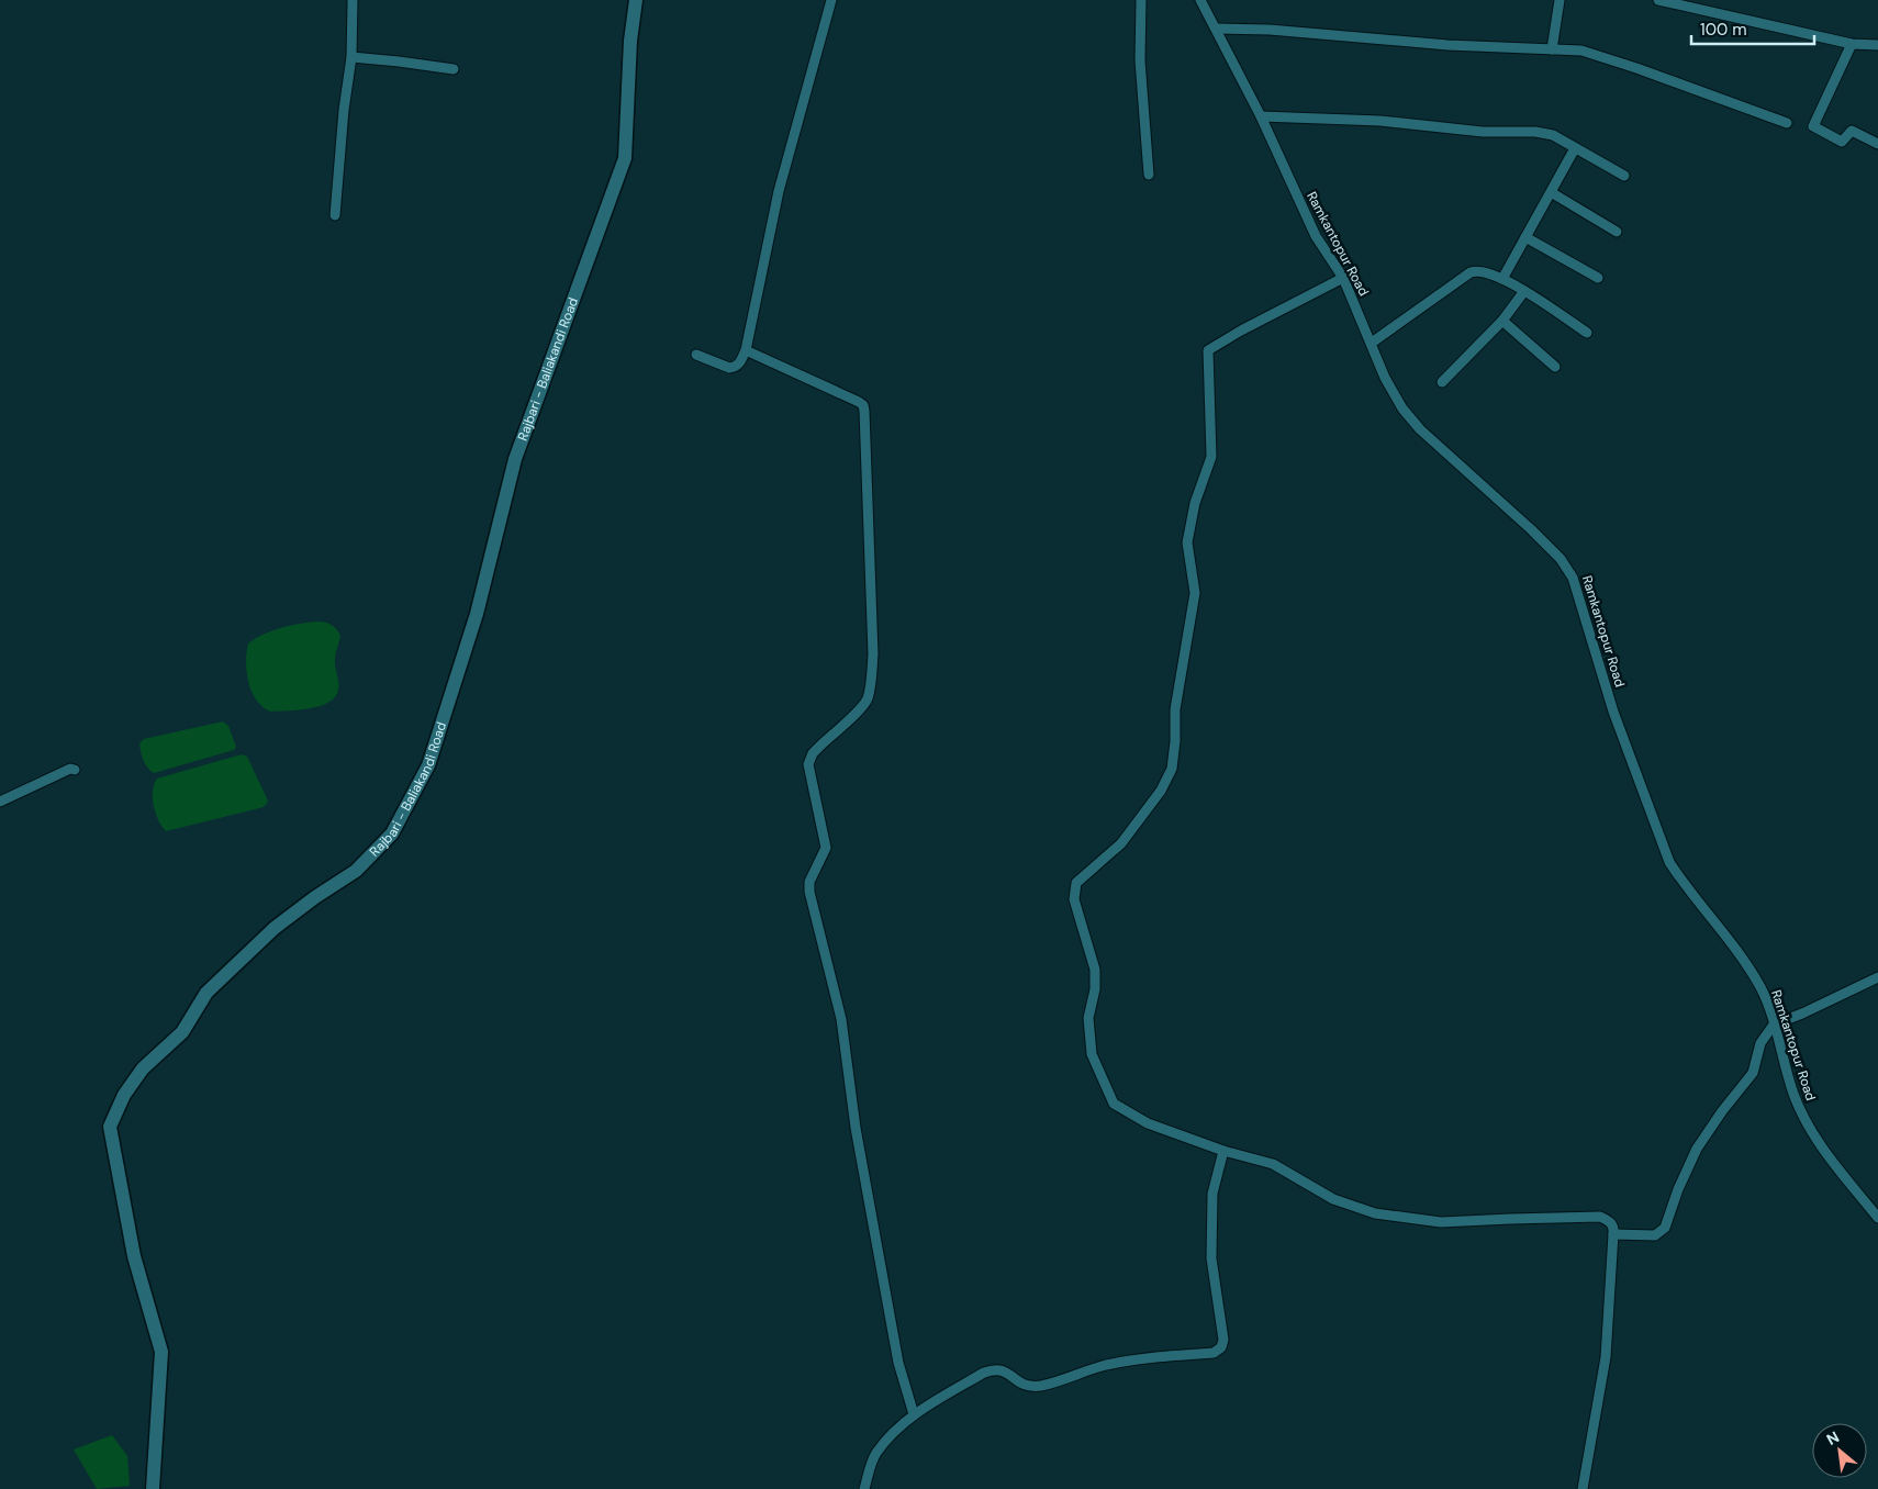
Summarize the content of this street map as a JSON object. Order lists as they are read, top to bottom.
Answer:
{
  "streets": {
    "main road": ["Rajbari - Baliakandi Road"],
    "street": ["Ramkantopur Road"]
  },
  "scale_bar": "100 m",
  "north": "top left"
}
